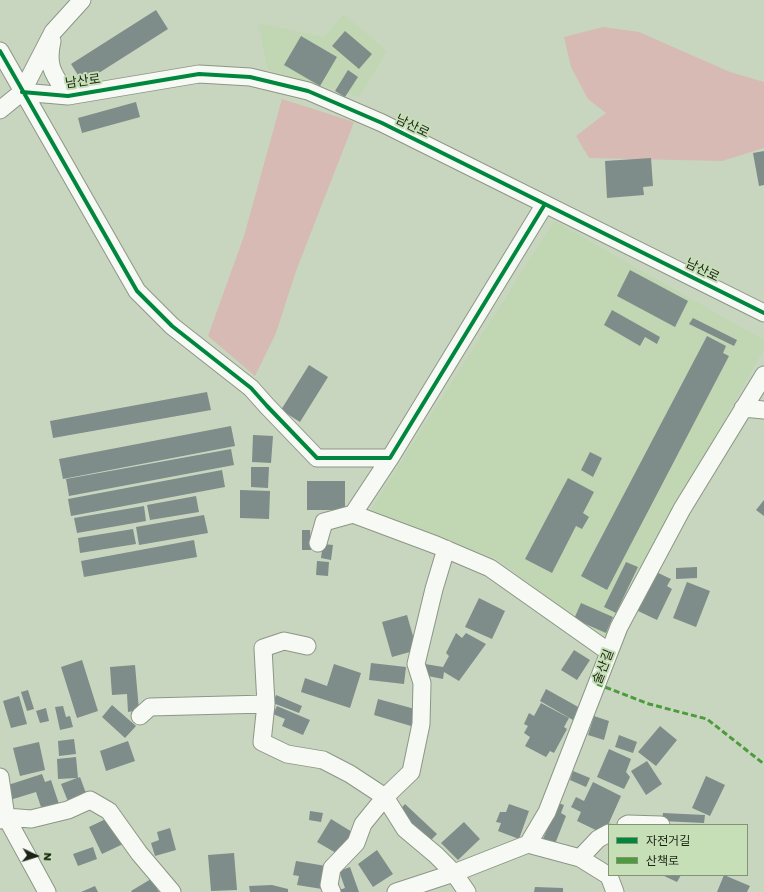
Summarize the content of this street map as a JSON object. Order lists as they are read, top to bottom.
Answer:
{
  "streets": {
    "street": ["남산로", "술산길"]
  },
  "legend": ["자전거길", "산책로"],
  "north": "right"
}
